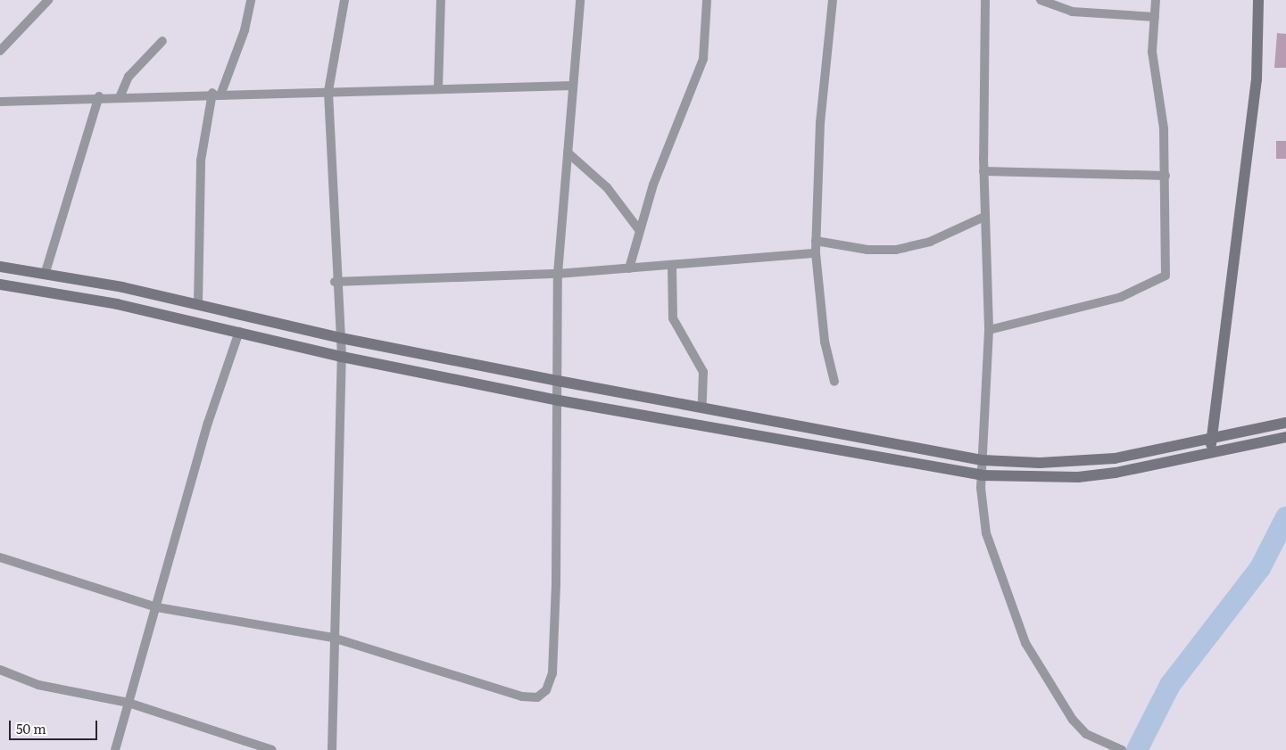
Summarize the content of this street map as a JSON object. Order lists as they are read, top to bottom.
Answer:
{
  "scale_bar": "50 m"
}
